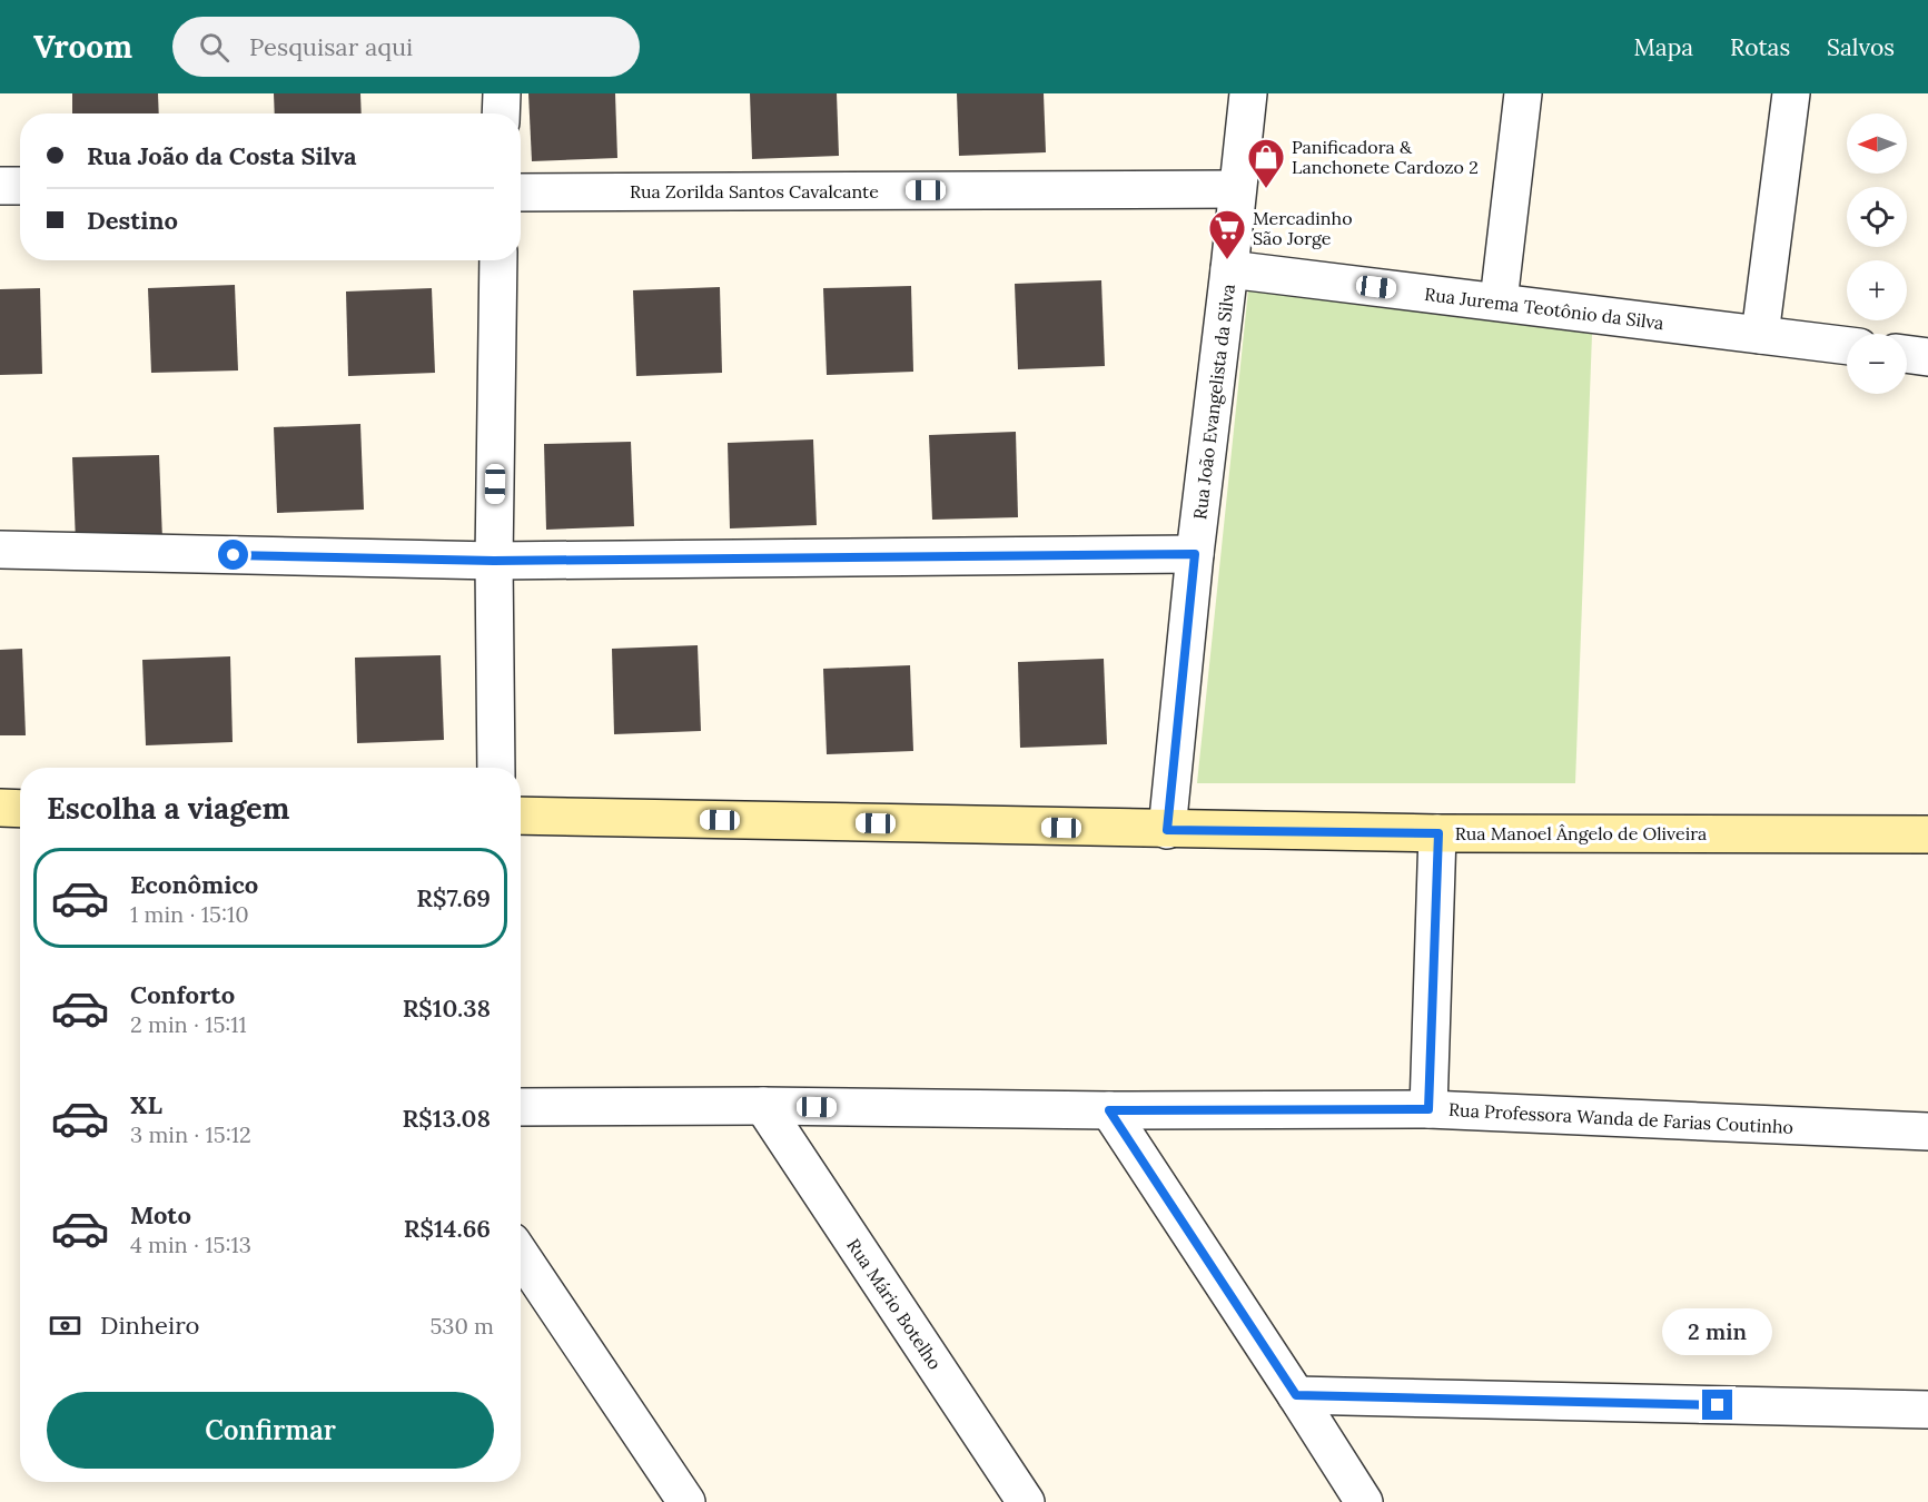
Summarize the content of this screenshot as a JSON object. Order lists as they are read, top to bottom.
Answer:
{
  "streets": {
    "street": [
      "Rua Zorilda Santos Cavalcante",
      "Rua Jurema Teotônio da Silva",
      "Rua João Evangelista da Silva",
      "Rua Manoel Ângelo de Oliveira",
      "Rua Professora Wanda de Farias Coutinho",
      "Rua Mário Botelho"
    ]
  },
  "crossings": [
    ["Rua Zorilda Santos Cavalcante", "Rua João Evangelista da Silva"],
    ["Rua Jurema Teotônio da Silva", "Rua João Evangelista da Silva"],
    ["Rua João Evangelista da Silva", "Rua Manoel Ângelo de Oliveira"],
    ["Rua Professora Wanda de Farias Coutinho", "Rua Mário Botelho"]
  ],
  "places": {
    "shop": ["Panificadora & Lanchonete Cardozo 2"],
    "supermarket": ["Mercadinho São Jorge"]
  },
  "north": "left",
  "page": {
    "header": "Vroom",
    "search": "Pesquisar aqui",
    "nav": ["Mapa", "Rotas", "Salvos"],
    "map_buttons": ["+", "−"],
    "banner": ["Rua João da Costa Silva", "Destino"],
    "heading": "Escolha a viagem",
    "list": [
      {
        "name": "Econômico",
        "note": "1 min · 15:10",
        "value": "R$7.69"
      },
      {
        "name": "Conforto",
        "note": "2 min · 15:11",
        "value": "R$10.38"
      },
      {
        "name": "XL",
        "note": "3 min · 15:12",
        "value": "R$13.08"
      },
      {
        "name": "Moto",
        "note": "4 min · 15:13",
        "value": "R$14.66"
      }
    ],
    "pay": ["Dinheiro", "530 m"],
    "bubble": "2 min",
    "buttons": "Confirmar"
  }
}
